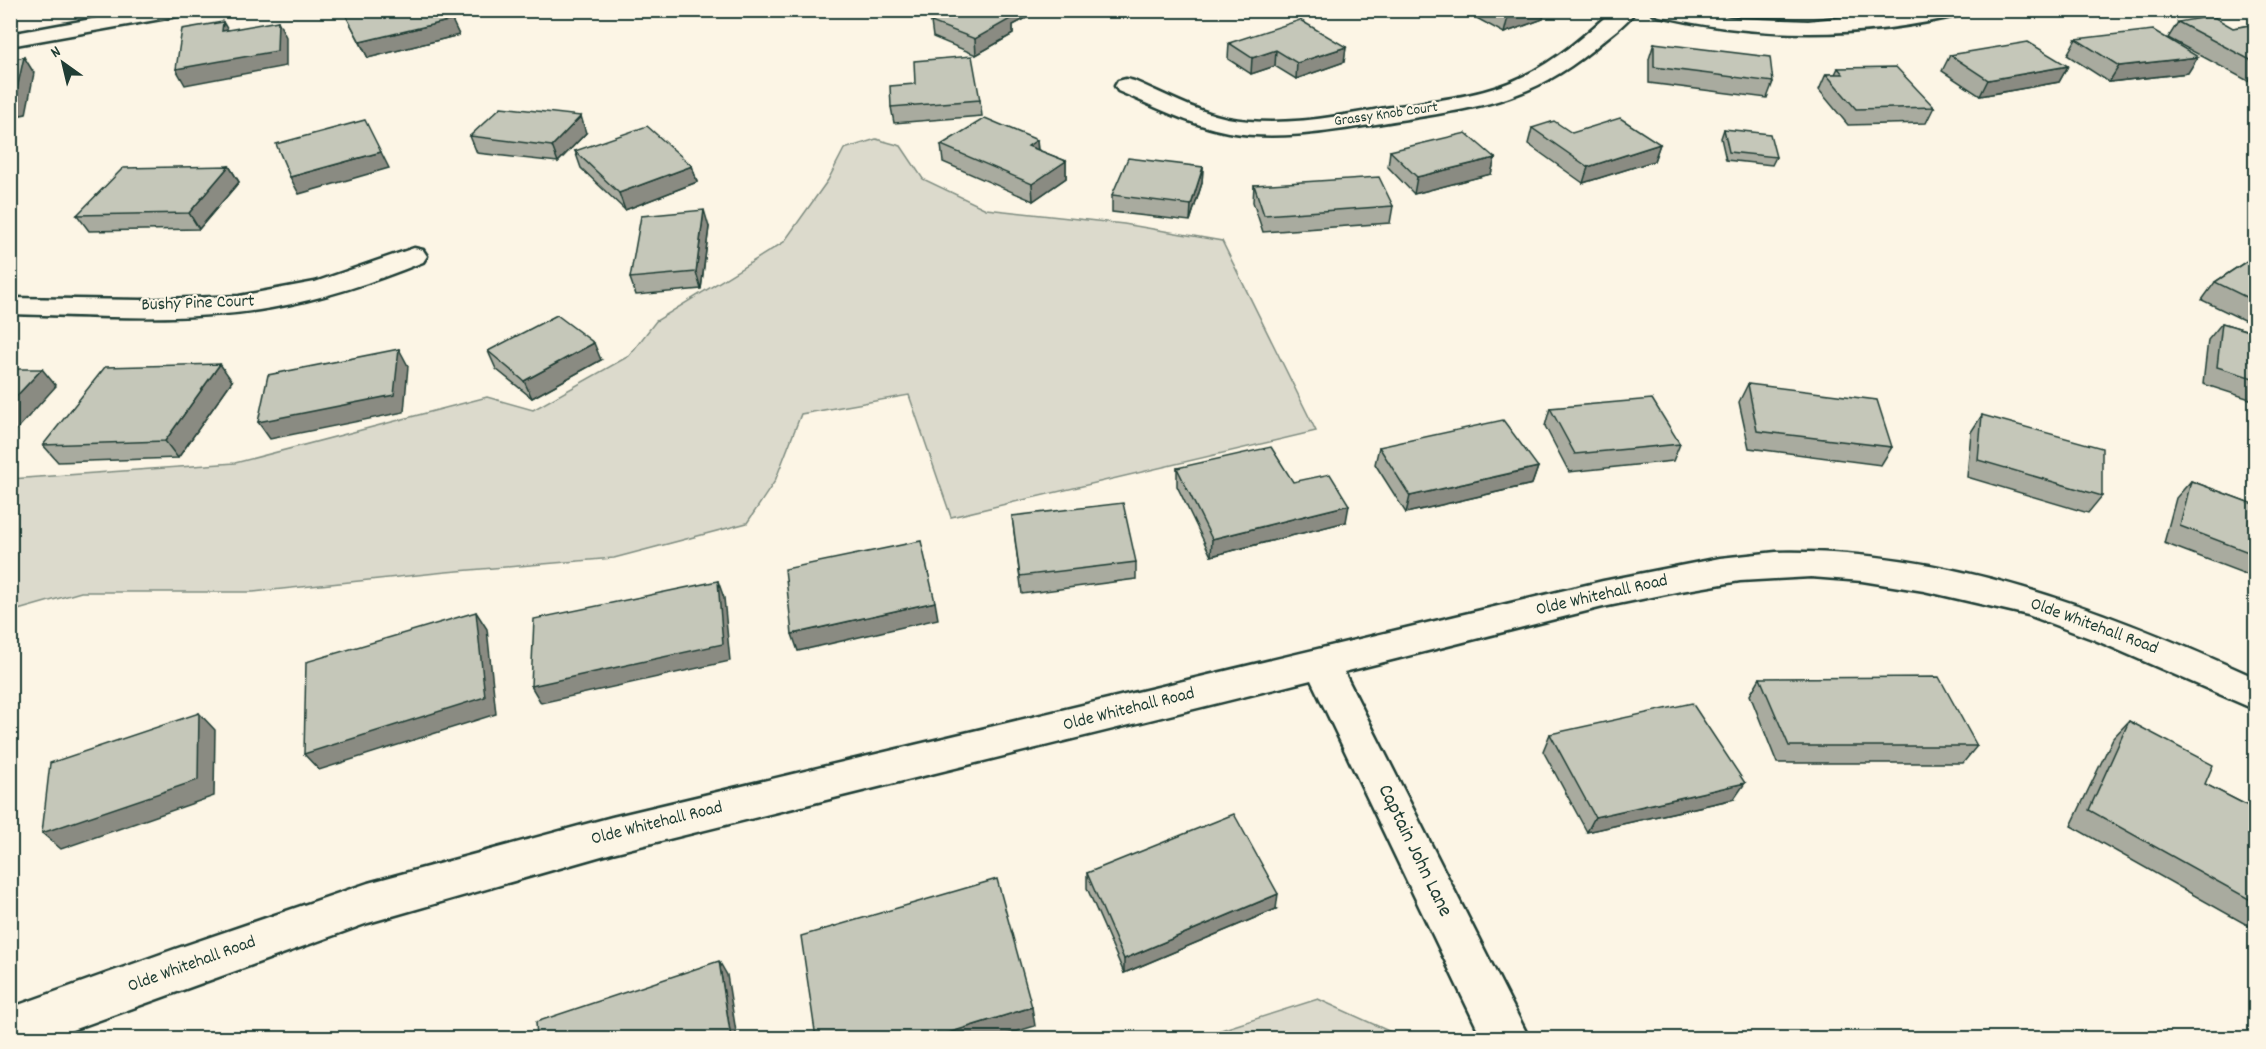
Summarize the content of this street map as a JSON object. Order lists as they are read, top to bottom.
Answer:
{
  "streets": {
    "street": [
      "Grassy Knob Court",
      "Bushy Pine Court",
      "Olde Whitehall Road",
      "Captain John Lane"
    ]
  },
  "crossings": [
    ["Olde Whitehall Road", "Captain John Lane"]
  ],
  "north": "top left"
}
